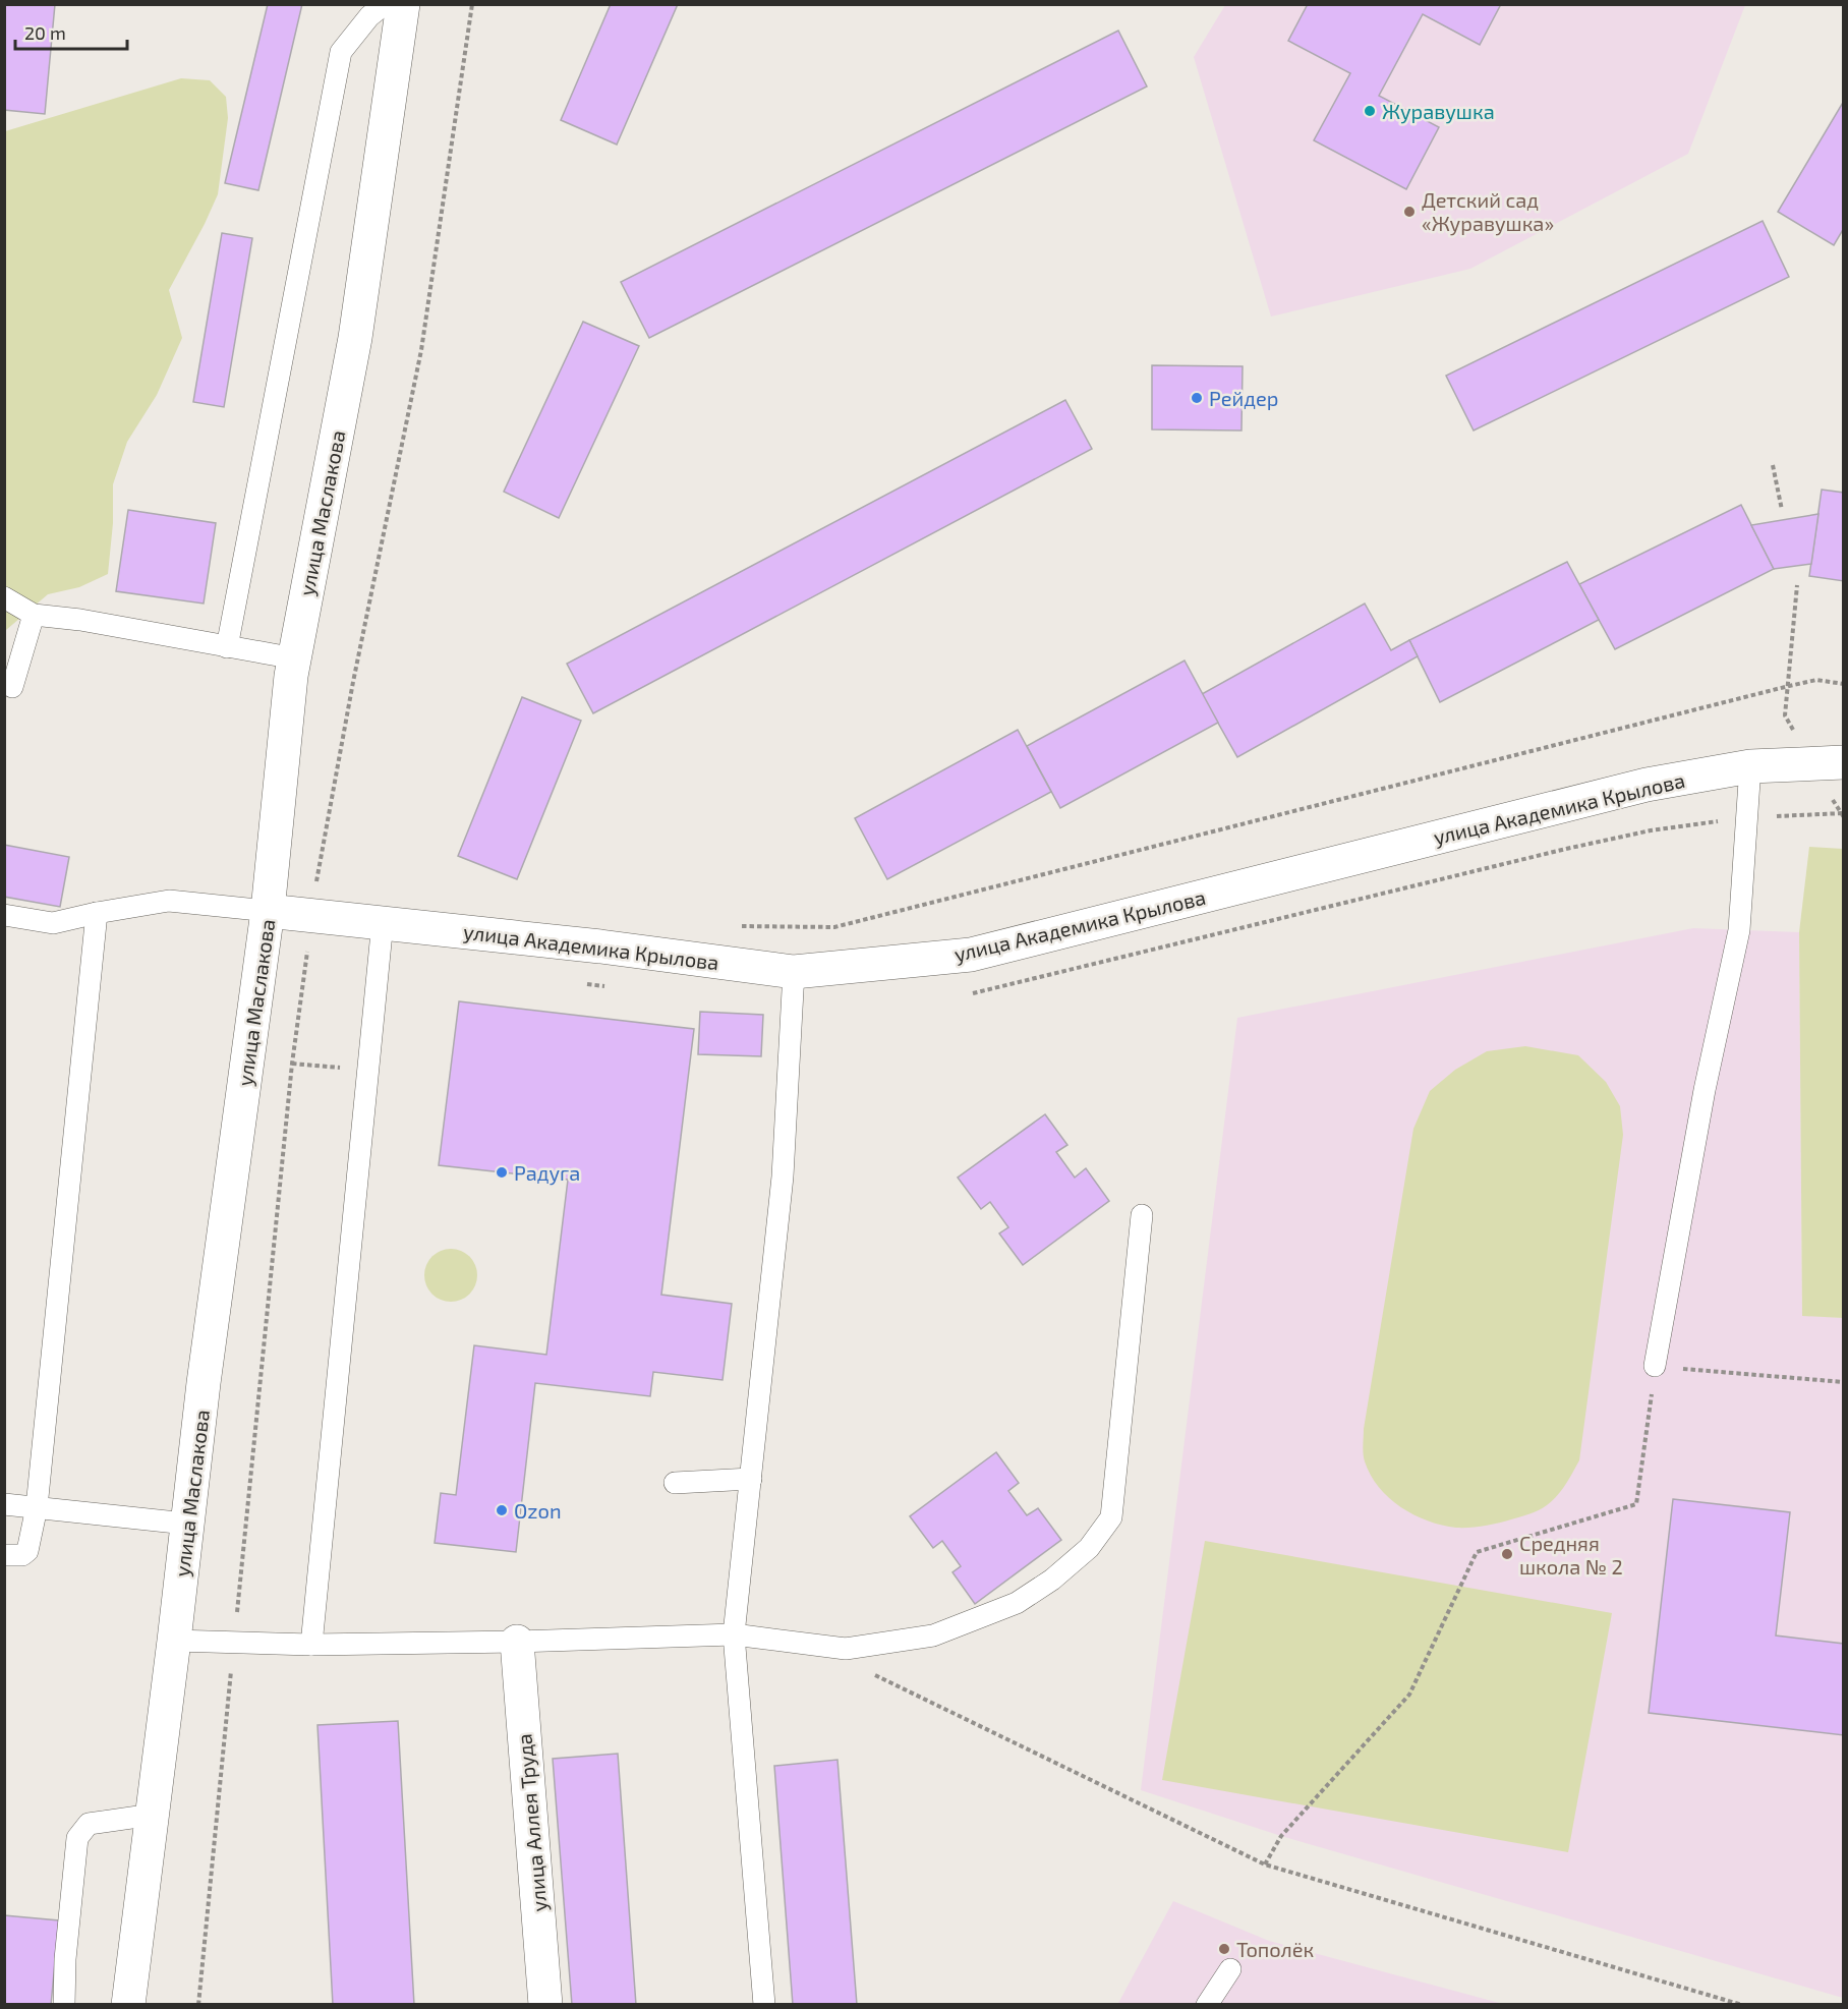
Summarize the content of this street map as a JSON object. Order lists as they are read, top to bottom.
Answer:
{
  "streets": {
    "street": ["улица Маслакова", "улица Академика Крылова", "улица Аллея Труда"]
  },
  "crossings": [
    ["улица Маслакова", "улица Академика Крылова"]
  ],
  "places": [
    "Журавушка",
    "Детский сад «Журавушка»",
    "Рейдер",
    "Радуга",
    "Ozon",
    "Средняя школа № 2",
    "Тополёк"
  ],
  "scale_bar": "20 m"
}
